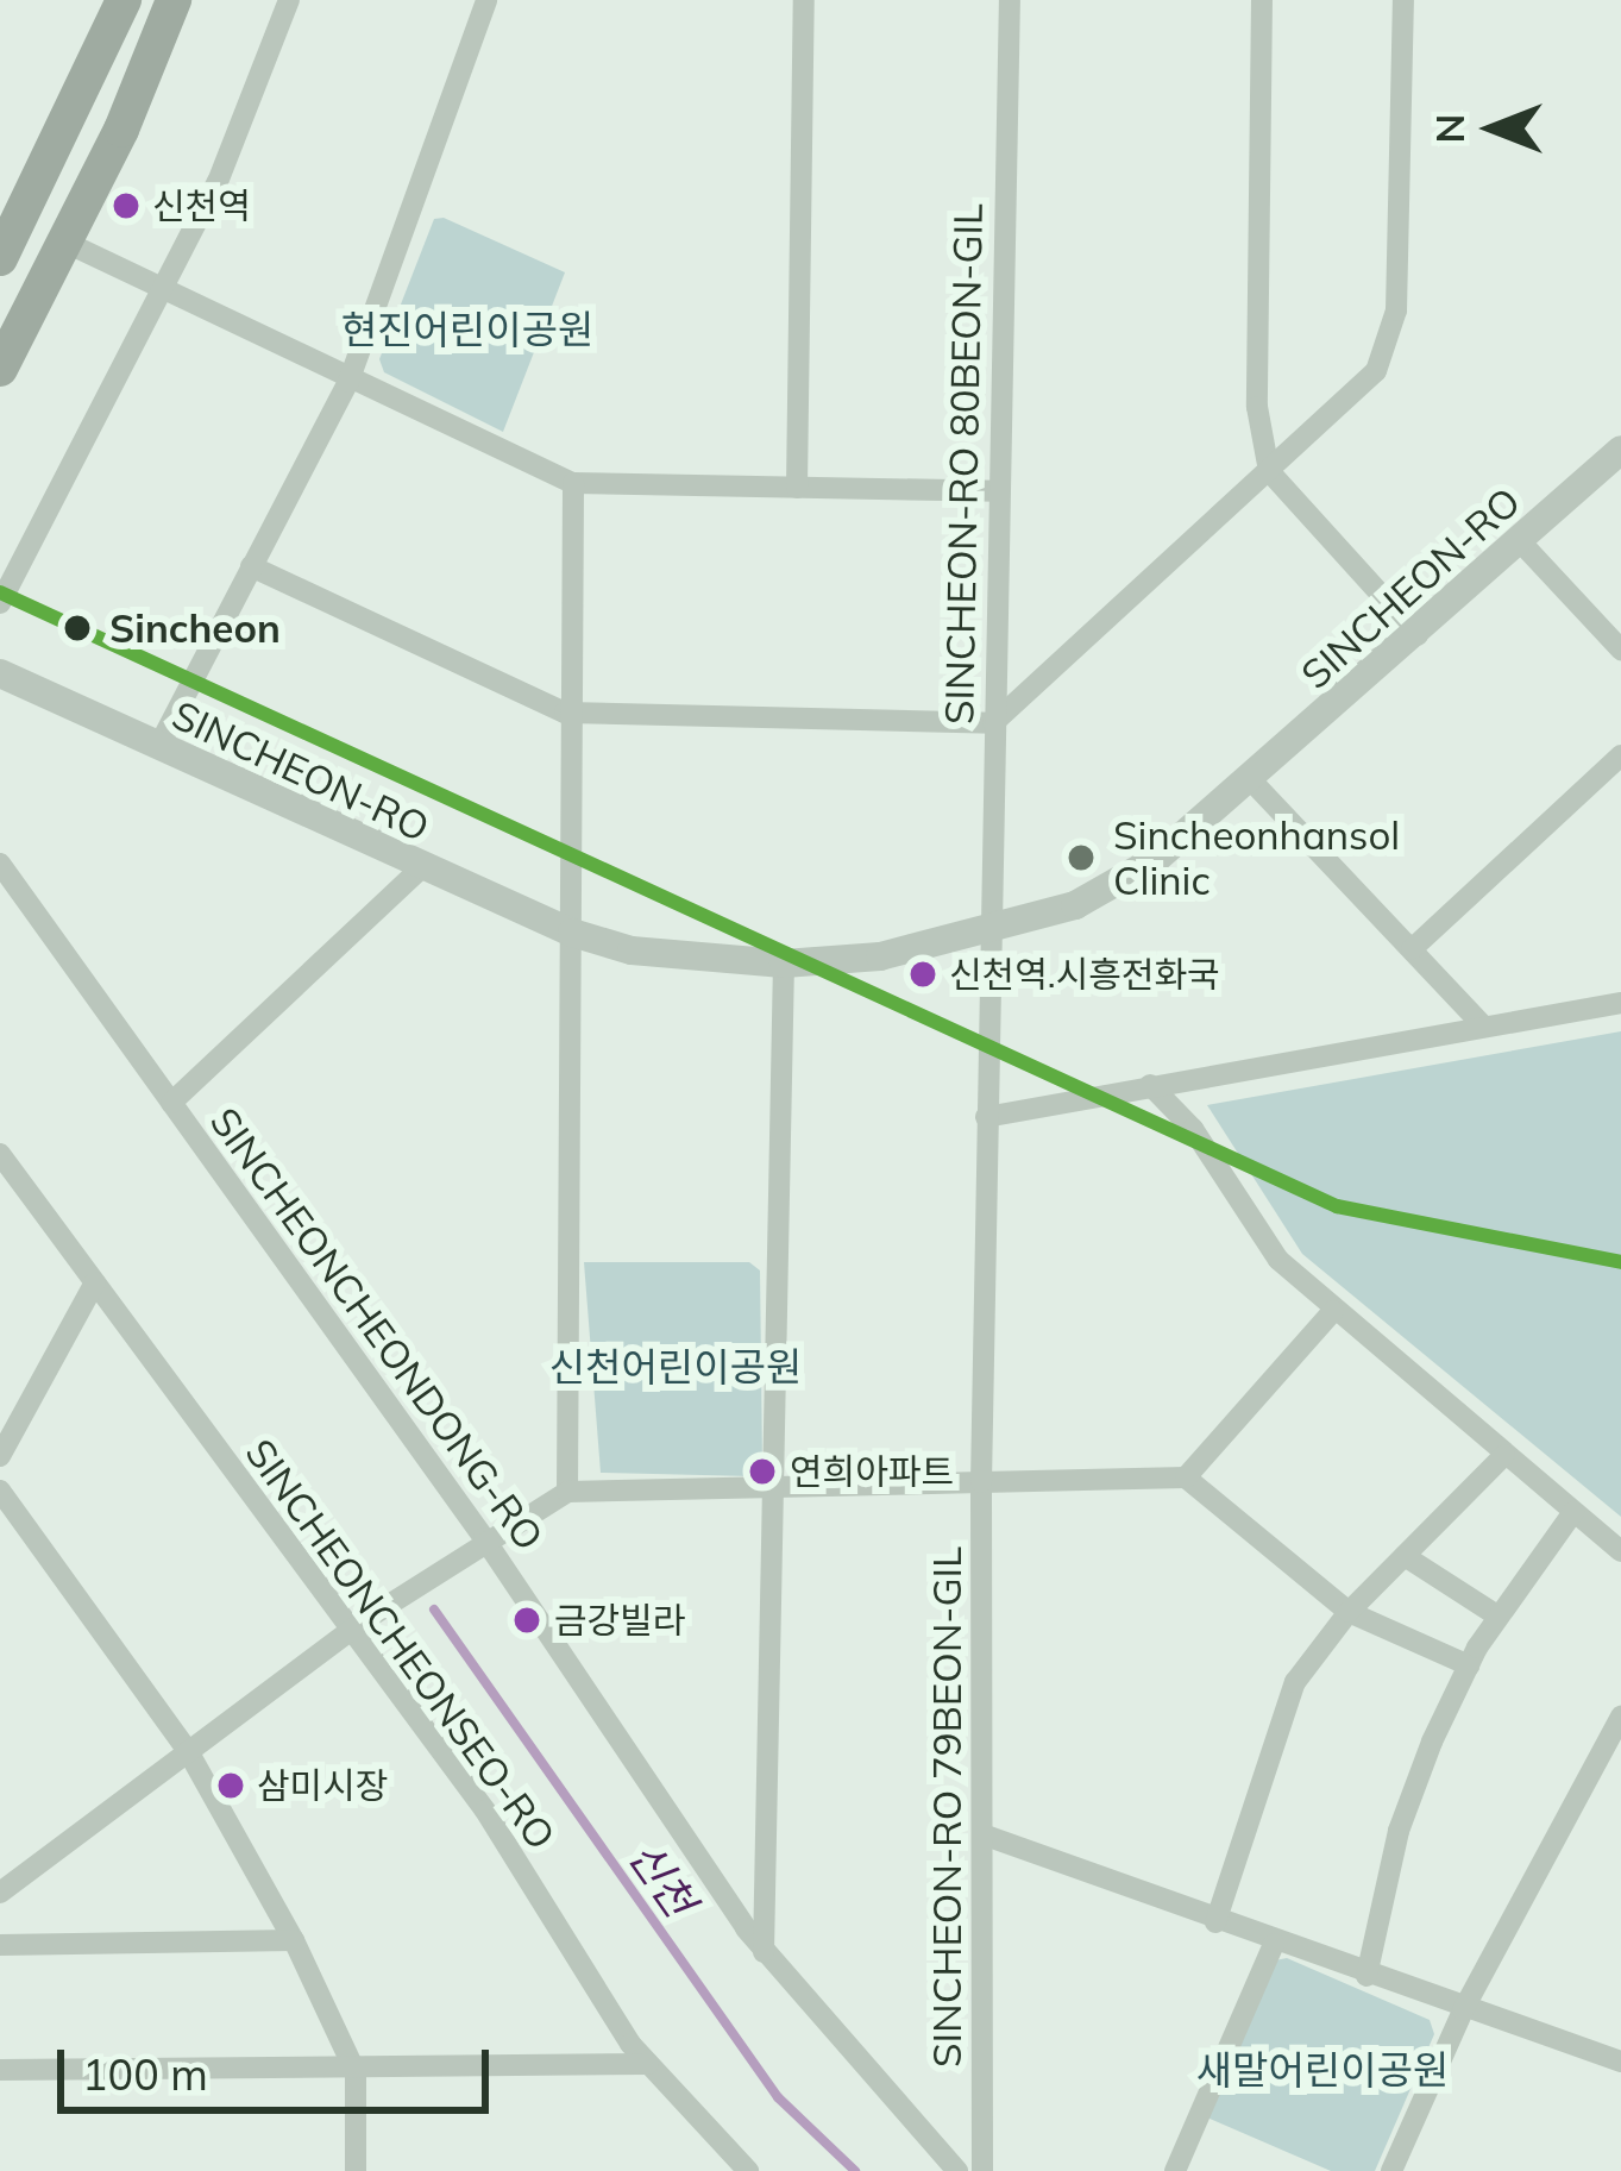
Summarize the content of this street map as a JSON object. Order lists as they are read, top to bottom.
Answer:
{
  "streets": {
    "street": [
      "SINCHEON-RO 80BEON-GIL",
      "SINCHEON-RO",
      "SINCHEONCHEONDONG-RO",
      "SINCHEONCHEONSEO-RO",
      "SINCHEON-RO 79BEON-GIL"
    ]
  },
  "crossings": [
    ["SINCHEON-RO 80BEON-GIL", "SINCHEON-RO"],
    ["SINCHEON-RO 80BEON-GIL", "SINCHEON-RO 79BEON-GIL"],
    ["SINCHEON-RO", "SINCHEON-RO 79BEON-GIL"]
  ],
  "water": ["신천"],
  "parks": ["현진어린이공원", "신천어린이공원", "새말어린이공원"],
  "places": [
    "신천역",
    "Sincheon",
    "Sincheonhansol Clinic",
    "신천역.시흥전화국",
    "연희아파트",
    "금강빌라",
    "삼미시장"
  ],
  "scale_bar": "100 m",
  "north": "left"
}
